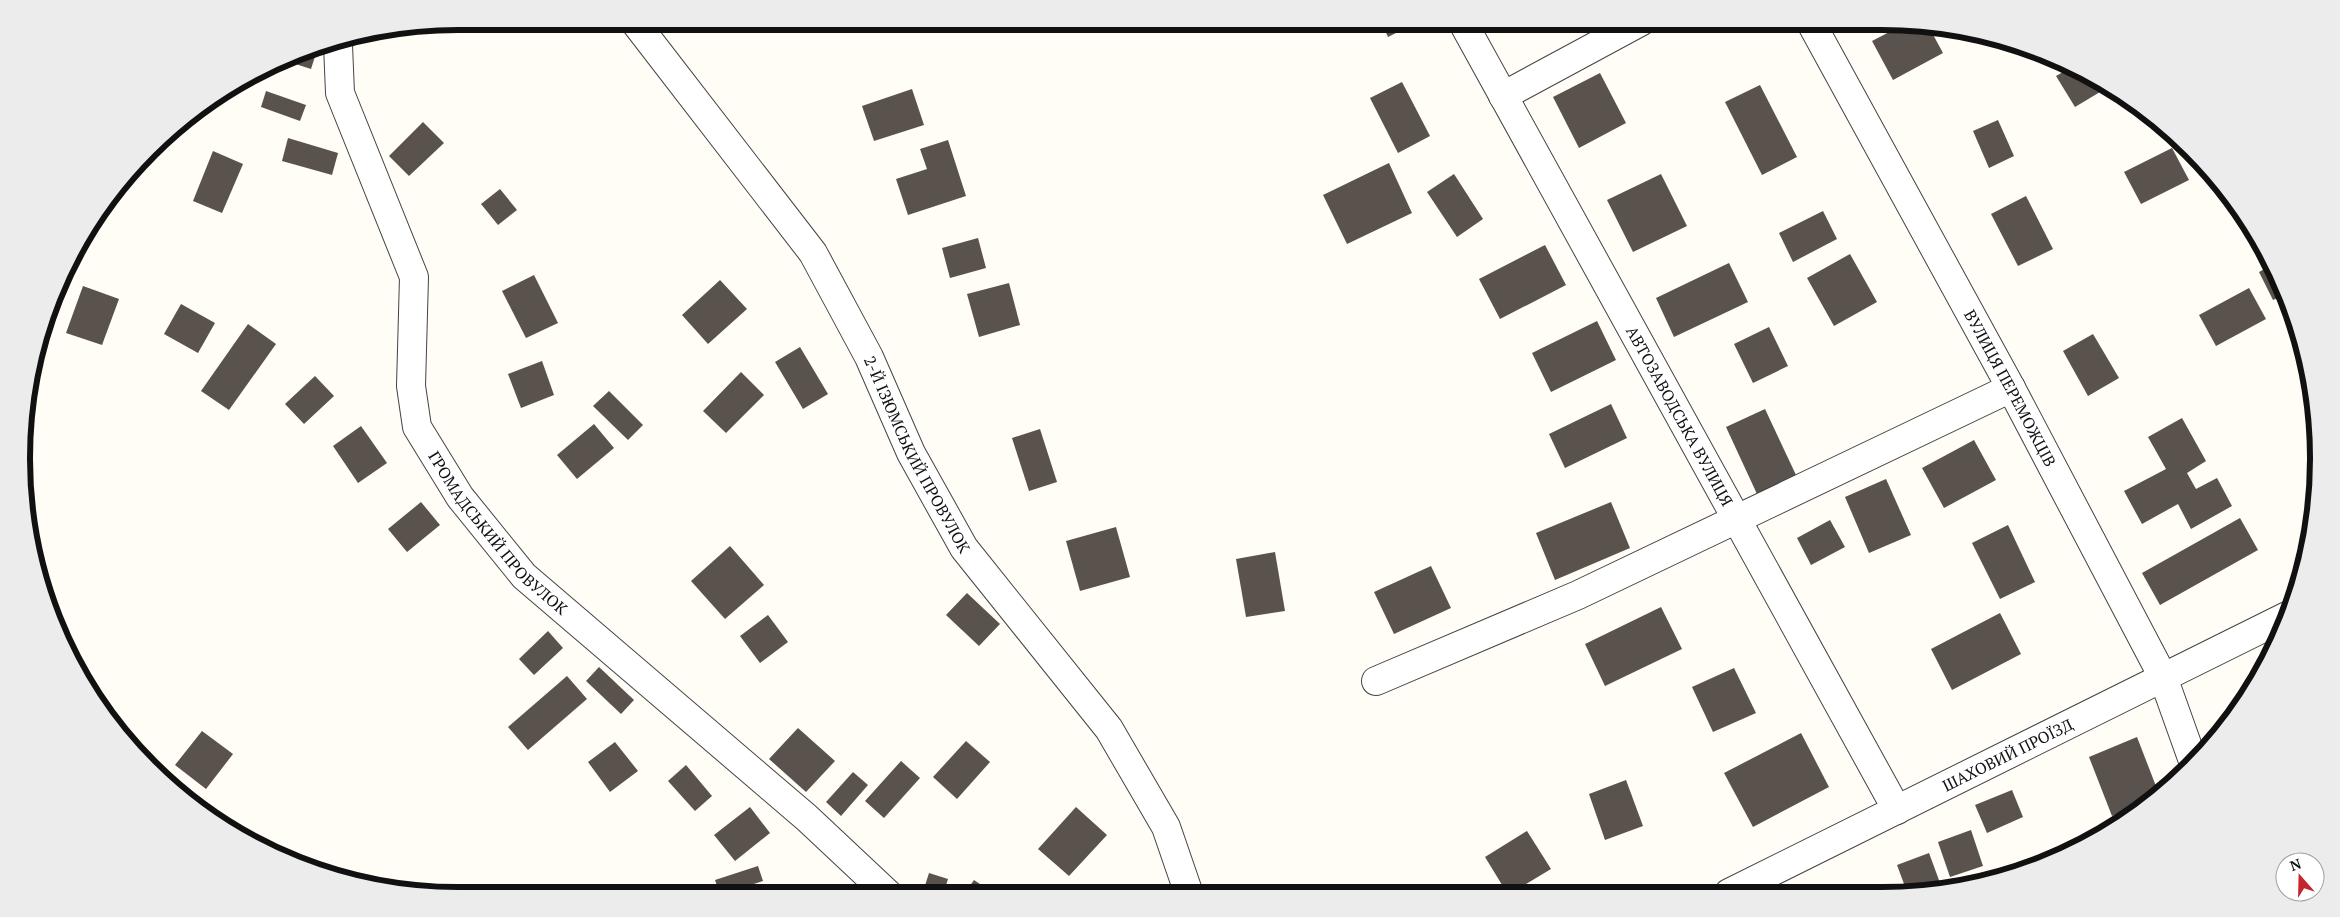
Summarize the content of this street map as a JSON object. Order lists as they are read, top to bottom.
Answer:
{
  "streets": {
    "street": [
      "ВУЛИЦЯ ПЕРЕМОЖЦІВ",
      "АВТОЗАВОДСЬКА ВУЛИЦЯ",
      "2-Й ІЗЮМСЬКИЙ ПРОВУЛОК",
      "ГРОМАДСЬКИЙ ПРОВУЛОК",
      "ШАХОВИЙ ПРОЇЗД"
    ]
  },
  "crossings": [
    ["ВУЛИЦЯ ПЕРЕМОЖЦІВ", "ШАХОВИЙ ПРОЇЗД"],
    ["АВТОЗАВОДСЬКА ВУЛИЦЯ", "ШАХОВИЙ ПРОЇЗД"]
  ],
  "north": "top"
}
